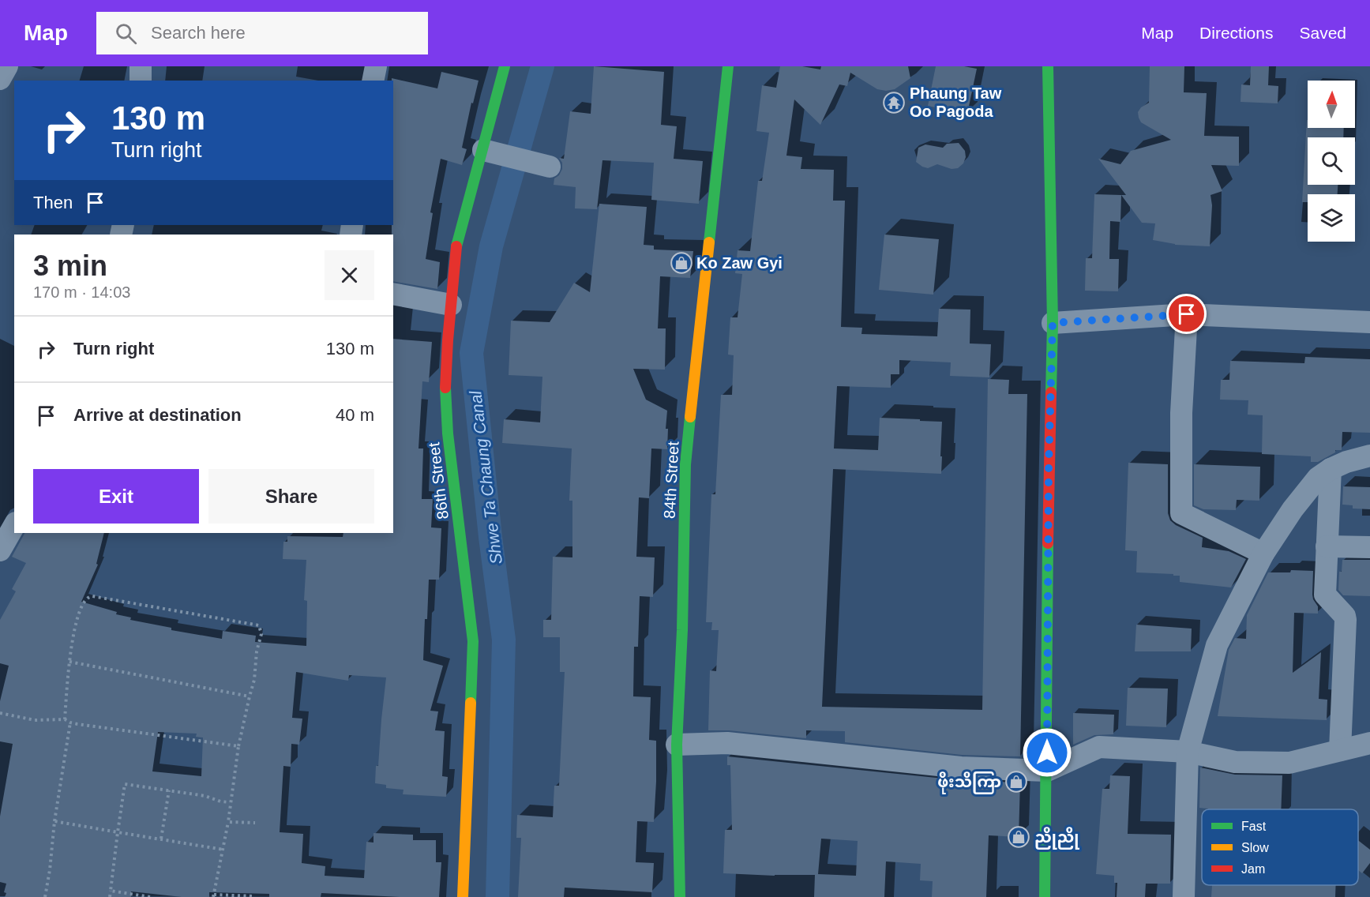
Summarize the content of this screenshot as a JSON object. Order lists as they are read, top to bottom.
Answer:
{
  "streets": {
    "main road": ["84th Street", "86th Street"]
  },
  "water": ["Shwe Ta Chaung Canal"],
  "places": {
    "temple": ["Phaung Taw Oo Pagoda"],
    "shop": ["Ko Zaw Gyi", "ဖိုးသိကြာ", "ညိုညို"]
  },
  "legend": ["Fast", "Slow", "Jam"],
  "north": "top",
  "page": {
    "header": "Map",
    "search": "Search here",
    "nav": ["Map", "Directions", "Saved"],
    "turn": ["130 m", "Turn right"],
    "then": "Then",
    "heading": ["3 min", "170 m · 14:03"],
    "list": [
      {
        "name": "Turn right",
        "value": "130 m"
      },
      {
        "name": "Arrive at destination",
        "value": "40 m"
      }
    ],
    "buttons": ["Exit", "Share"]
  }
}
